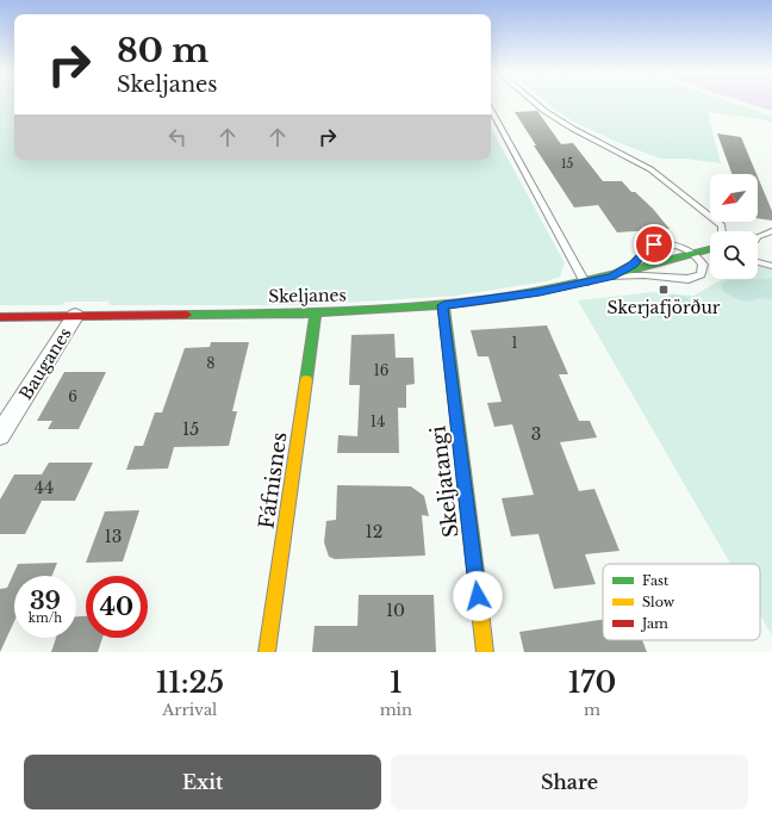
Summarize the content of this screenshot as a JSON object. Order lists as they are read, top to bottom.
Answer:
{
  "streets": {
    "street": [
      "Skeljanes",
      "Bauganes",
      "Fáfnisnes",
      "Skeljatangi"
    ]
  },
  "crossings": [
    ["Skeljanes", "Bauganes"],
    ["Skeljanes", "Fáfnisnes"],
    ["Skeljanes", "Skeljatangi"]
  ],
  "places": {
    "transit": ["Skerjafjörður"]
  },
  "house_numbers": [
    "15",
    "1",
    "8",
    "16",
    "6",
    "14",
    "15",
    "3",
    "44",
    "12",
    "13",
    "10"
  ],
  "legend": ["Fast", "Slow", "Jam"],
  "north": "bottom left",
  "page": {
    "turn": ["80 m", "Skeljanes"],
    "speed": "39 km/h",
    "limit": "40",
    "eta": [
      "11:25",
      "Arrival",
      "1",
      "min",
      "170",
      "m"
    ],
    "buttons": ["Exit", "Share"]
  }
}
